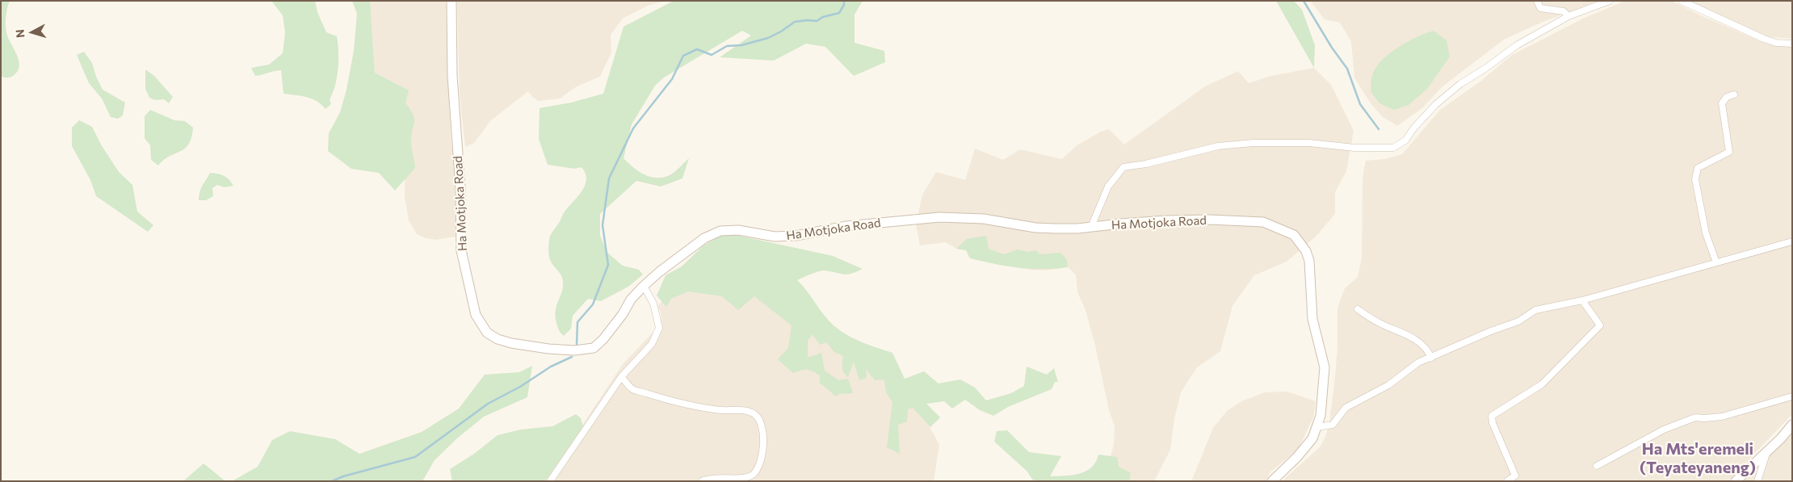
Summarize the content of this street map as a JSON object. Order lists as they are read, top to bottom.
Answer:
{
  "streets": {
    "street": ["Ha Motjoka Road"]
  },
  "districts": ["Ha Mts'eremeli (Teyateyaneng)"],
  "north": "left"
}
